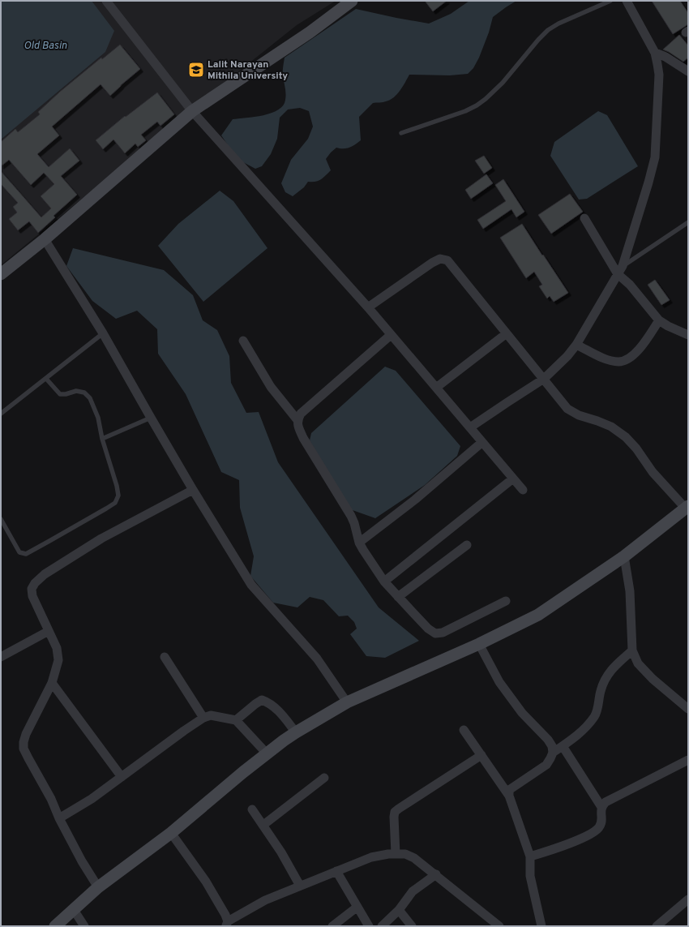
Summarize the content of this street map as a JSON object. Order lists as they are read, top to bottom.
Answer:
{
  "water": ["Old Basin"],
  "places": {
    "school or university": ["Lalit Narayan Mithila University"]
  }
}
